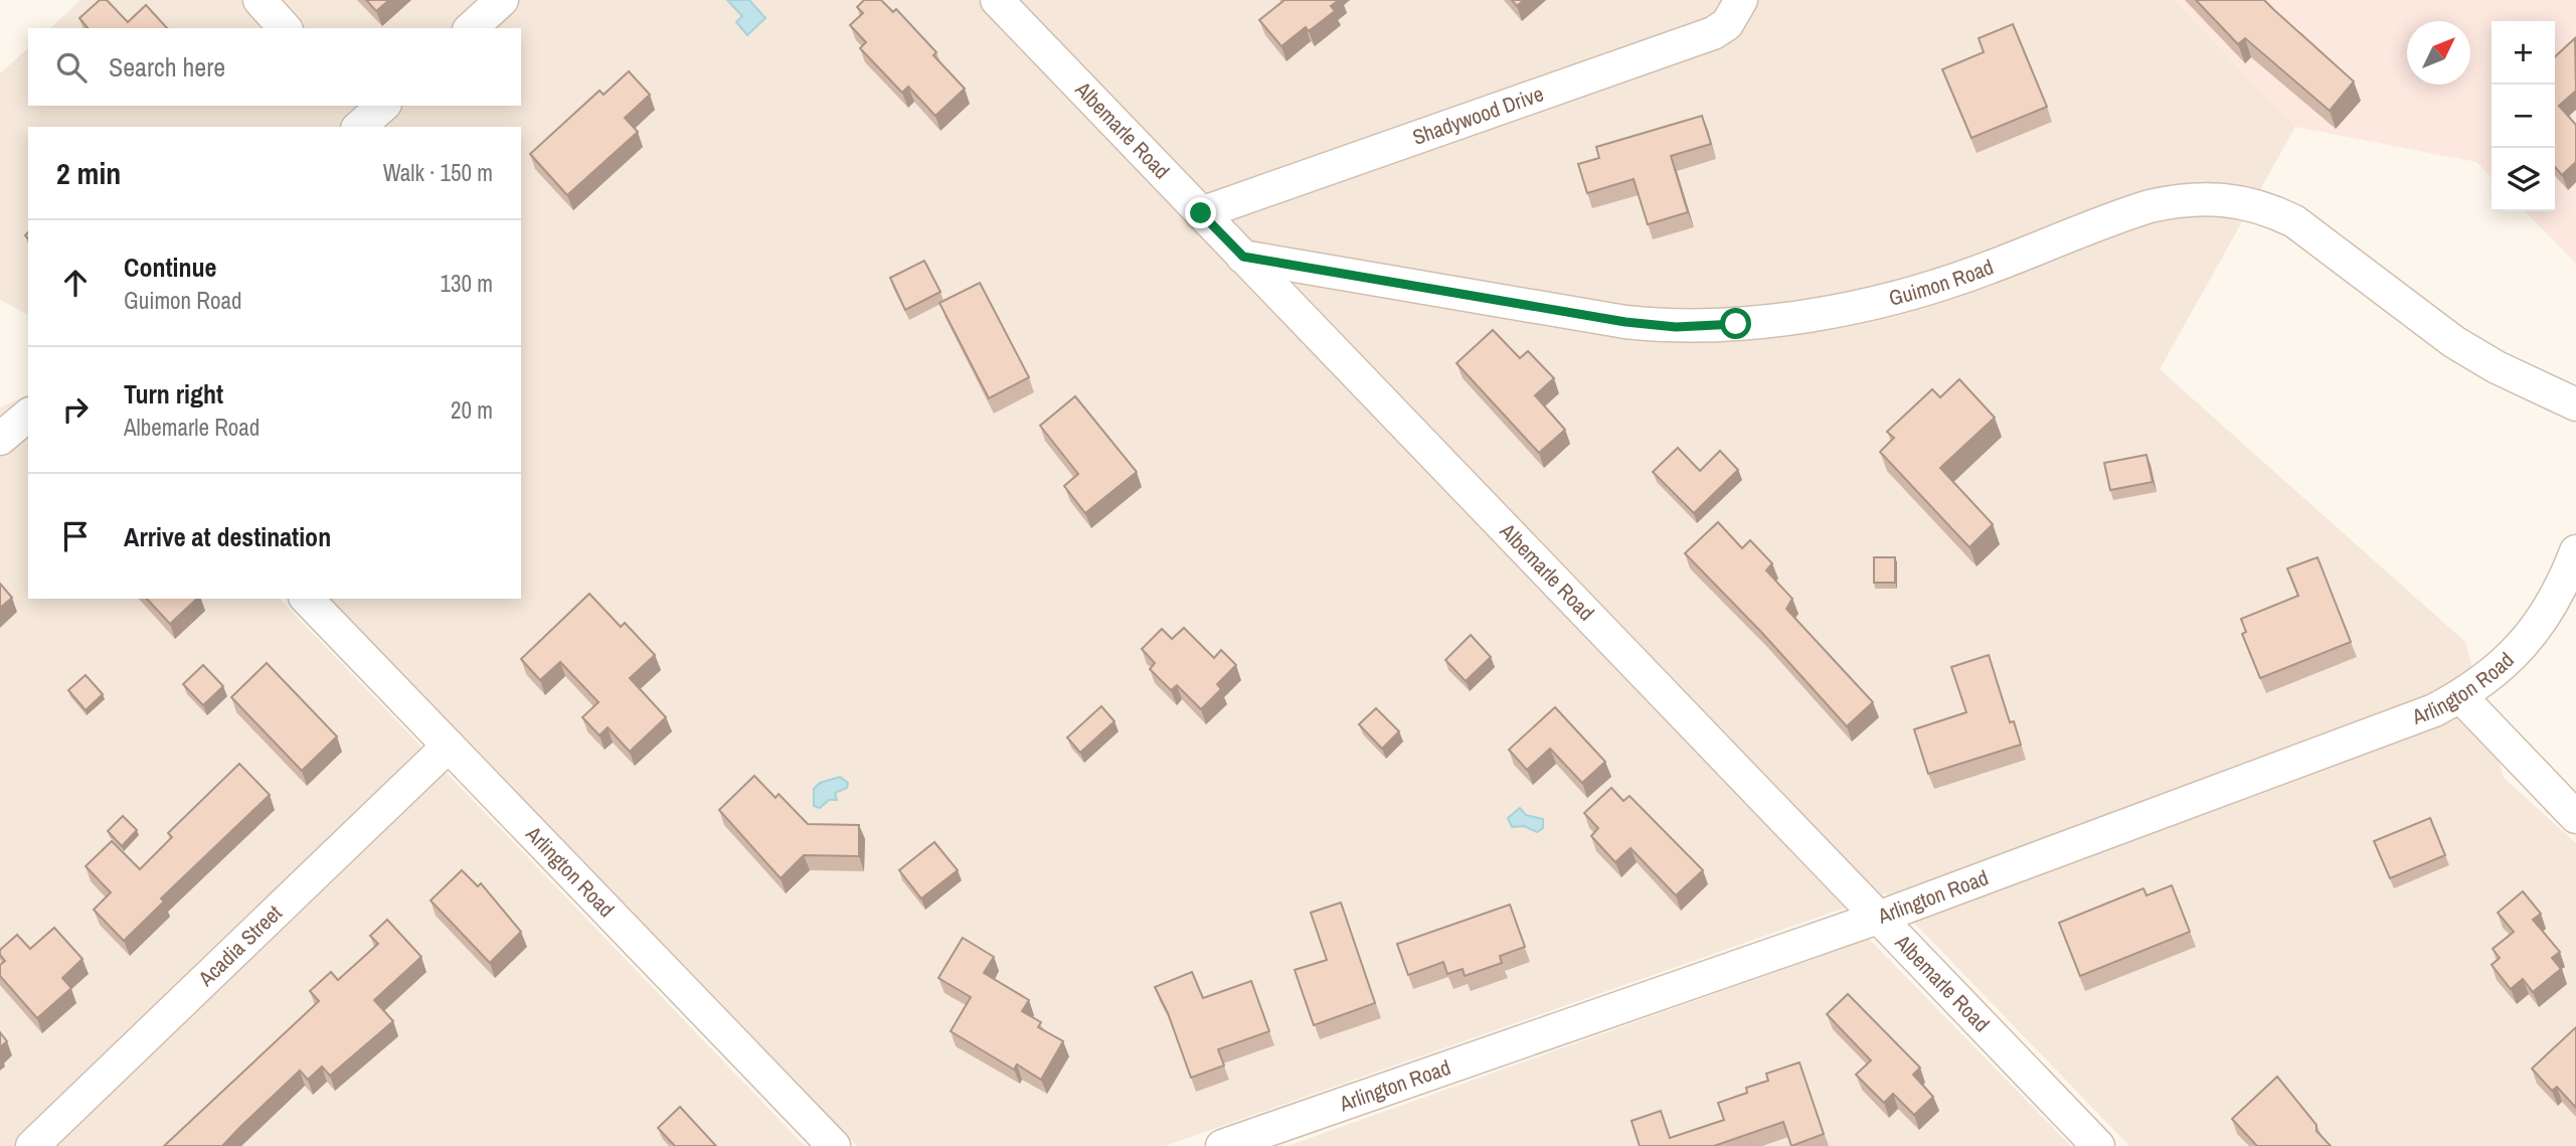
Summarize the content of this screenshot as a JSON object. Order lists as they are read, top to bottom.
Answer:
{
  "streets": {
    "street": [
      "Shadywood Drive",
      "Albemarle Road",
      "Guimon Road",
      "Arlington Road",
      "Acadia Street"
    ]
  },
  "crossings": [
    ["Shadywood Drive", "Albemarle Road"],
    ["Albemarle Road", "Guimon Road"],
    ["Albemarle Road", "Arlington Road"],
    ["Arlington Road", "Acadia Street"]
  ],
  "north": "top right",
  "page": {
    "map_buttons": ["+", "−"],
    "search": "Search here",
    "heading": ["2 min", "Walk · 150 m"],
    "list": [
      ["Continue", "Guimon Road", "130 m"],
      ["Turn right", "Albemarle Road", "20 m"],
      "Arrive at destination"
    ]
  }
}
